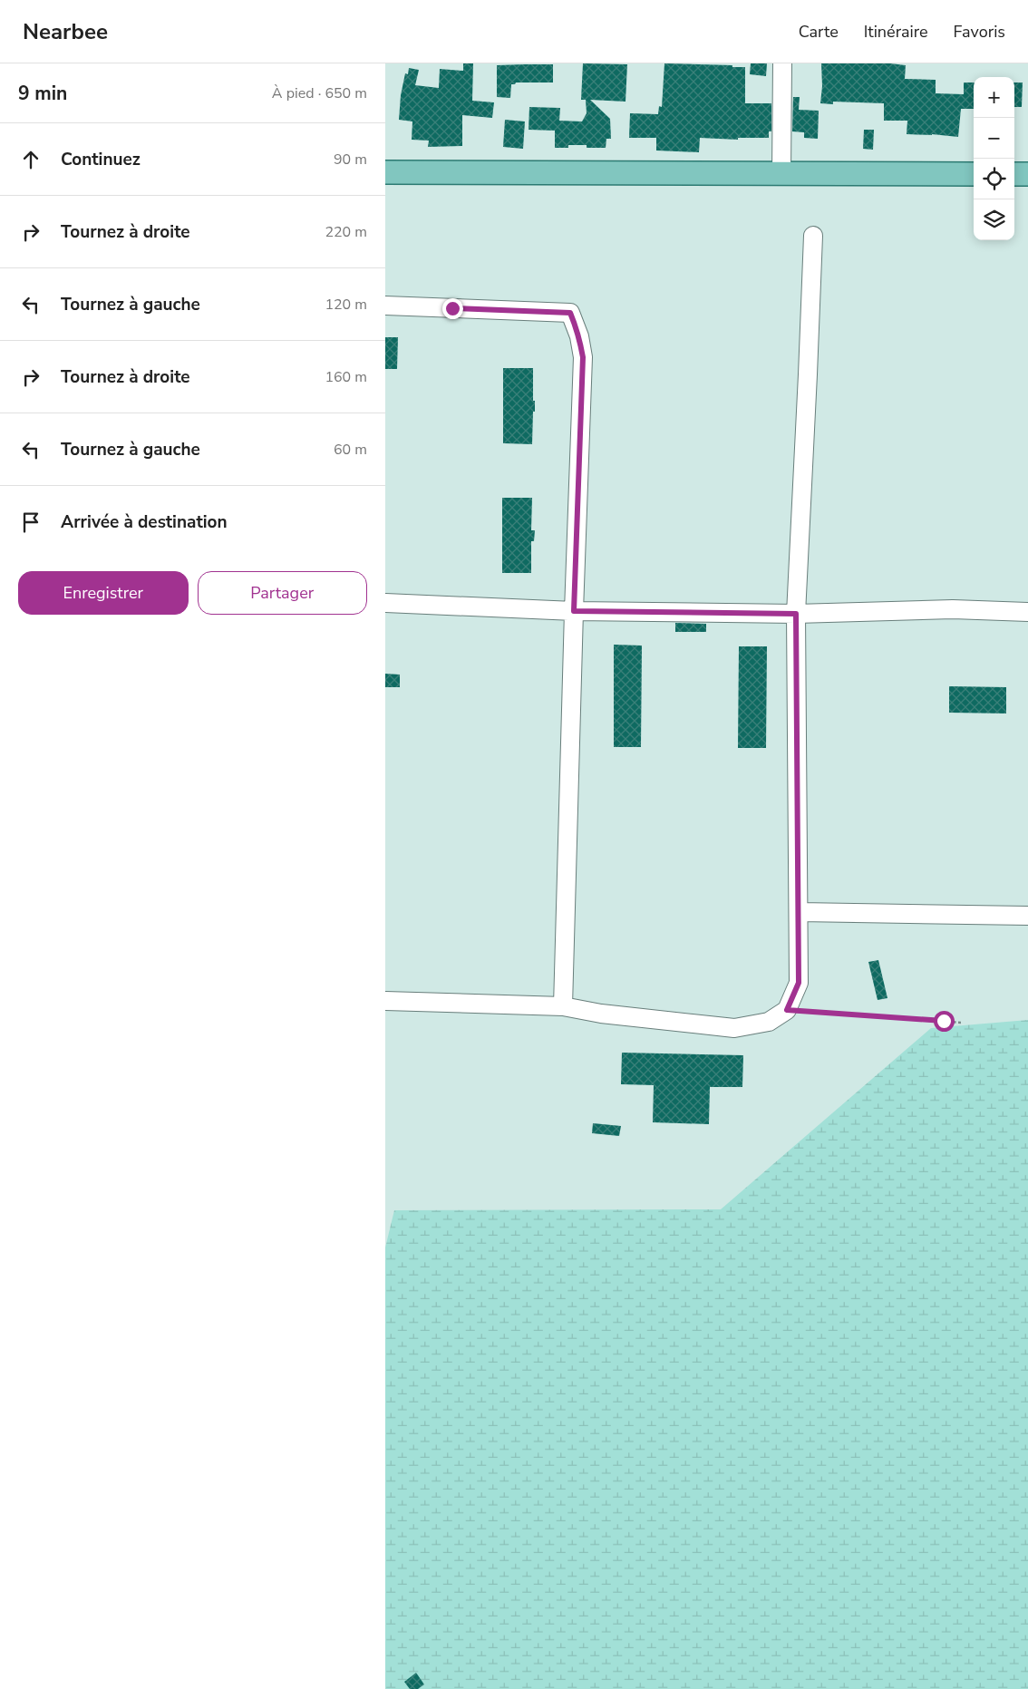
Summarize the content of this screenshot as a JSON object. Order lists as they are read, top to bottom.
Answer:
{
  "page": {
    "header": "Nearbee",
    "nav": ["Carte", "Itinéraire", "Favoris"],
    "heading": ["9 min", "À pied · 650 m"],
    "map_buttons": ["+", "−"],
    "list": [
      ["Continuez", "90 m"],
      ["Tournez à droite", "220 m"],
      ["Tournez à gauche", "120 m"],
      ["Tournez à droite", "160 m"],
      ["Tournez à gauche", "60 m"],
      "Arrivée à destination"
    ],
    "buttons": ["Enregistrer", "Partager"]
  }
}
